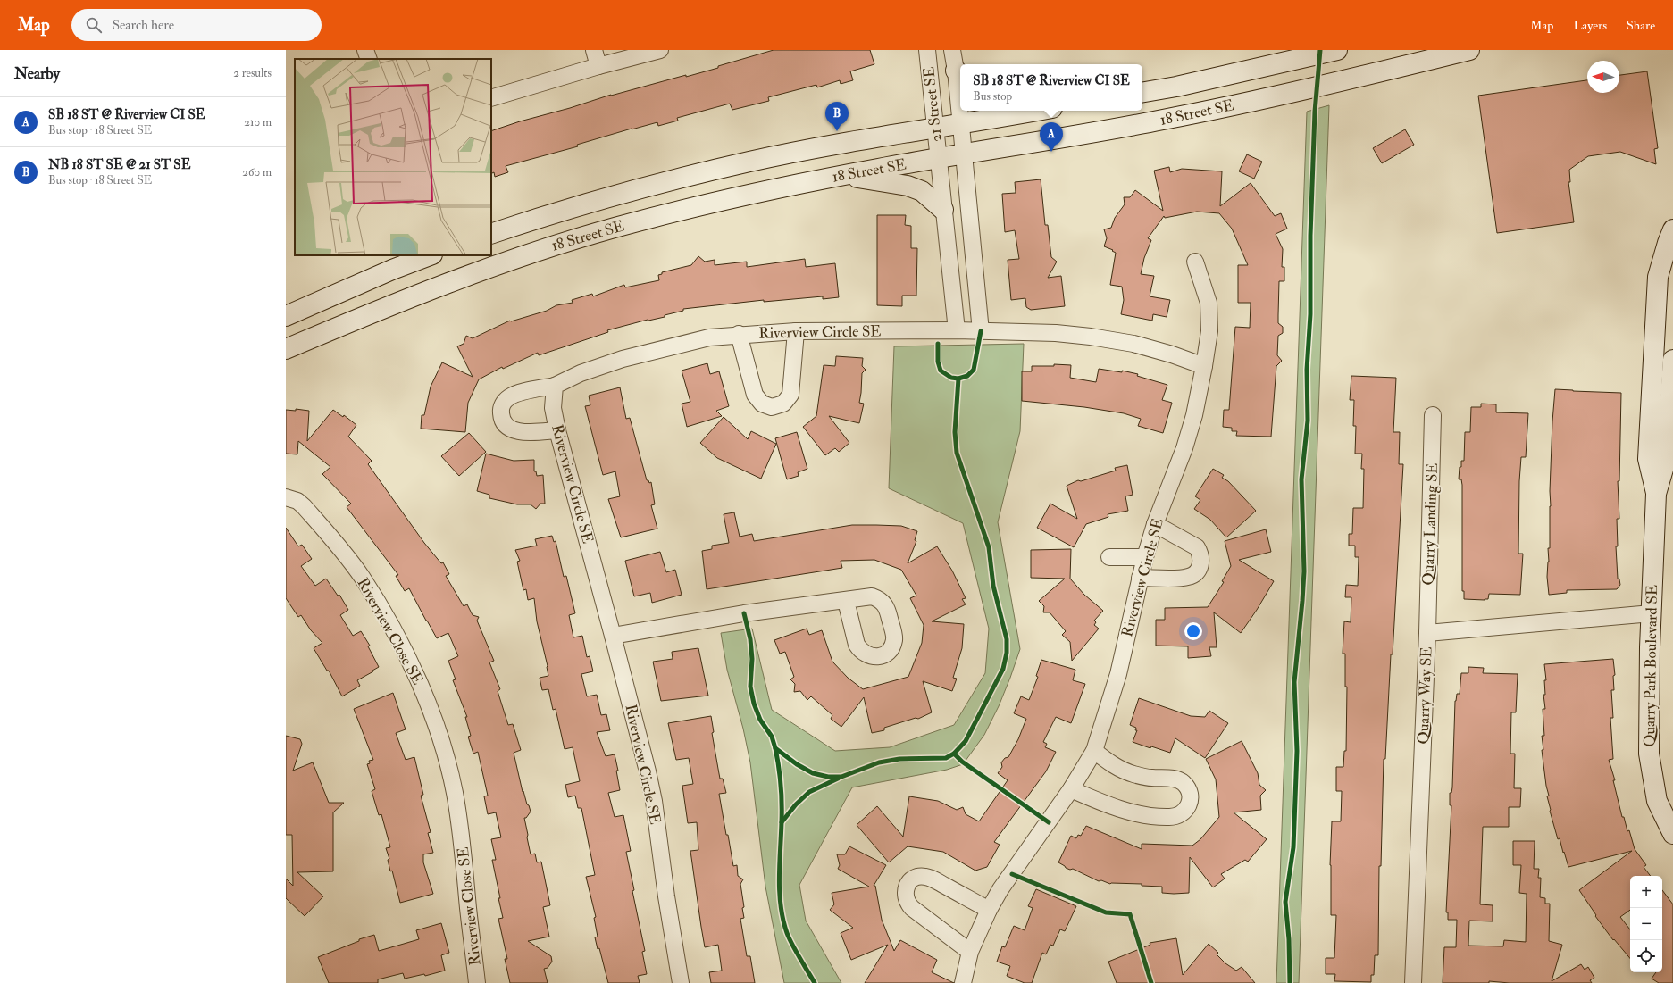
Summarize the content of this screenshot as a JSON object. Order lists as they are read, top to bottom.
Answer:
{
  "streets": {
    "main road": ["18 Street SE", "Quarry Park Boulevard SE"],
    "street": [
      "21 Street SE",
      "Riverview Circle SE",
      "Quarry Landing SE",
      "Riverview Close SE",
      "Quarry Way SE"
    ]
  },
  "crossings": [
    ["21 Street SE", "18 Street SE"],
    ["Quarry Landing SE", "Quarry Way SE"],
    ["Quarry Park Boulevard SE", "Quarry Way SE"]
  ],
  "north": "left",
  "page": {
    "header": "Map",
    "search": "Search here",
    "nav": ["Map", "Layers", "Share"],
    "heading": ["Nearby", "2 results"],
    "popup": ["SB 18 ST @ Riverview CI SE", "Bus stop"],
    "list": [
      {
        "mark": "A",
        "name": "SB 18 ST @ Riverview CI SE",
        "note": "Bus stop · 18 Street SE",
        "value": "210 m"
      },
      {
        "mark": "B",
        "name": "NB 18 ST SE @ 21 ST SE",
        "note": "Bus stop · 18 Street SE",
        "value": "260 m"
      }
    ],
    "pins": ["B", "A"],
    "map_buttons": ["+", "−"]
  }
}
